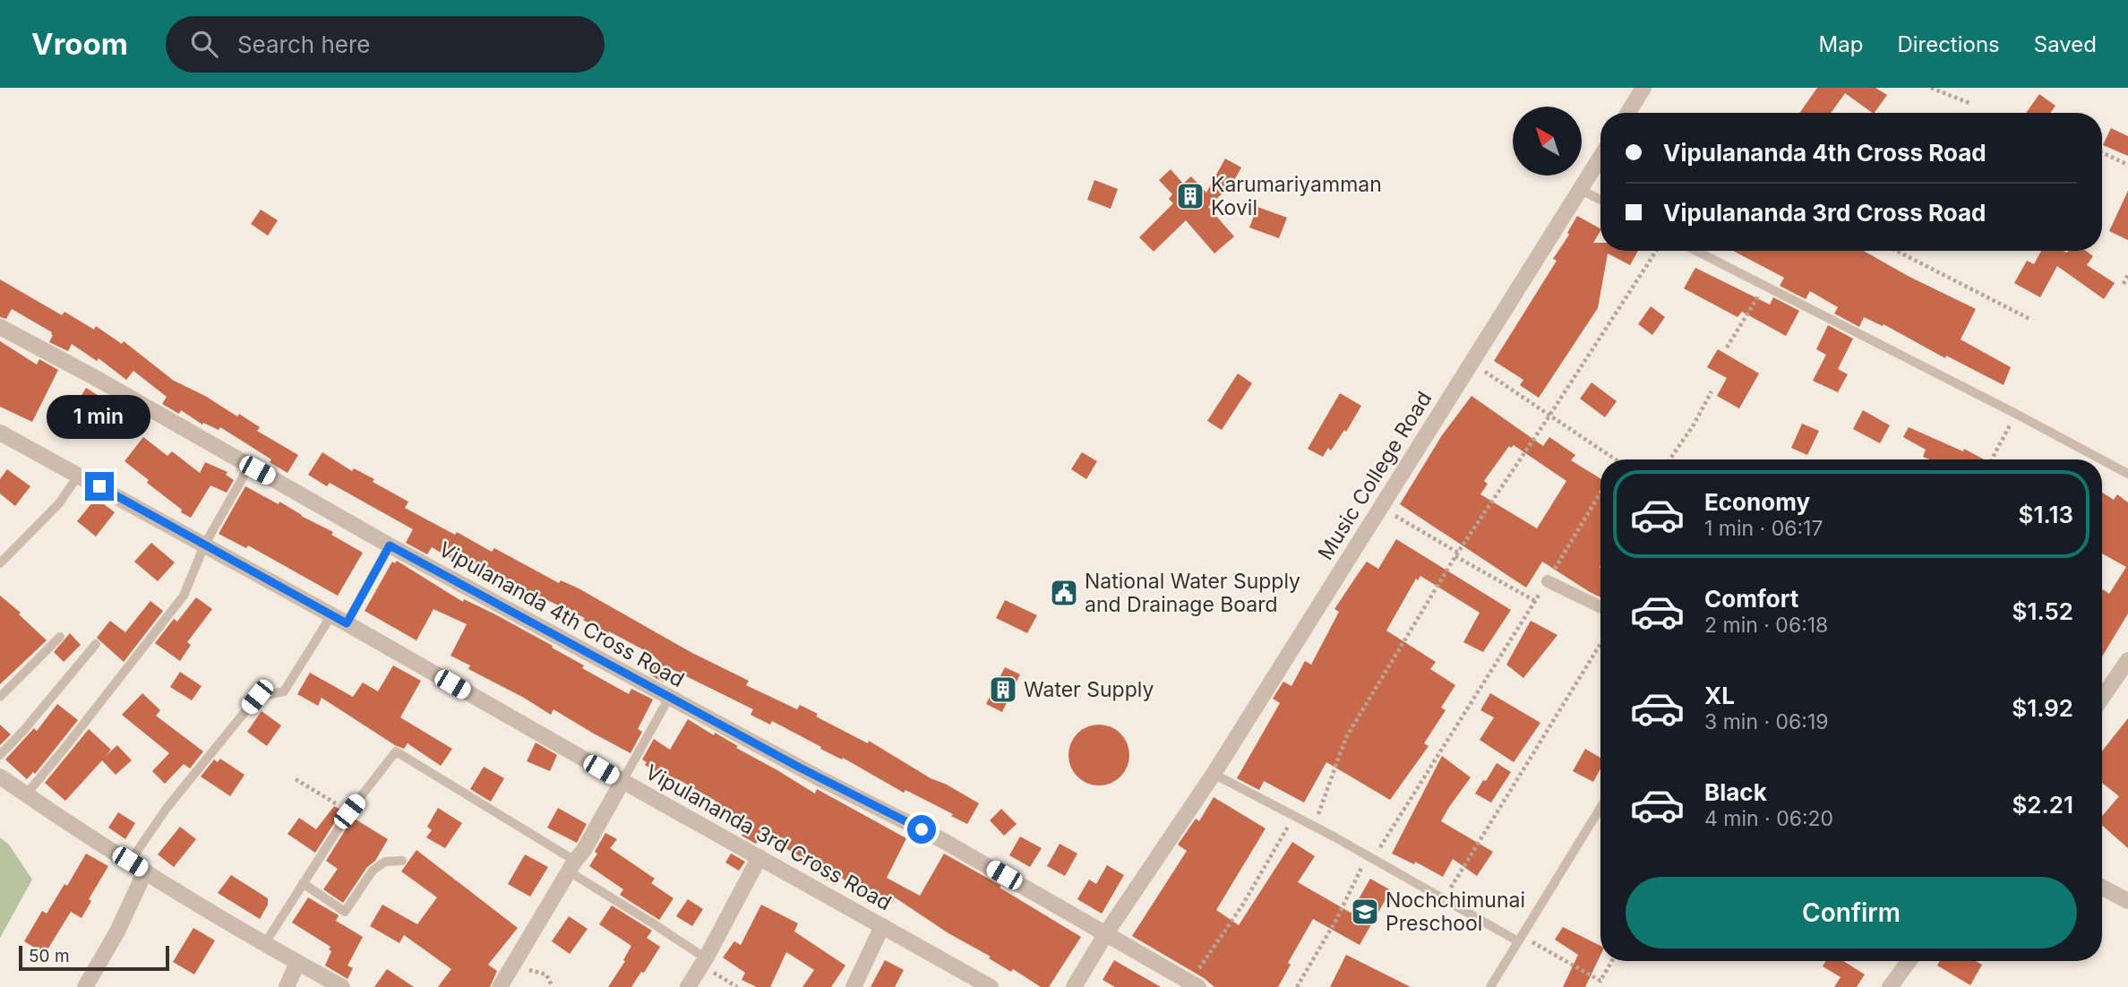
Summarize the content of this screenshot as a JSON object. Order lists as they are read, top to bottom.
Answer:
{
  "streets": {
    "street": ["Music College Road", "Vipulananda 4th Cross Road", "Vipulananda 3rd Cross Road"]
  },
  "crossings": [
    ["Music College Road", "Vipulananda 4th Cross Road"]
  ],
  "places": {
    "building": ["Karumariyamman Kovil", "Water Supply"],
    "public building": ["National Water Supply and Drainage Board"],
    "school or university": ["Nochchimunai Preschool"]
  },
  "scale_bar": "50 m",
  "north": "top left",
  "page": {
    "header": "Vroom",
    "search": "Search here",
    "nav": ["Map", "Directions", "Saved"],
    "banner": ["Vipulananda 4th Cross Road", "Vipulananda 3rd Cross Road"],
    "bubble": "1 min",
    "list": [
      {
        "name": "Economy",
        "note": "1 min · 06:17",
        "value": "$1.13"
      },
      {
        "name": "Comfort",
        "note": "2 min · 06:18",
        "value": "$1.52"
      },
      {
        "name": "XL",
        "note": "3 min · 06:19",
        "value": "$1.92"
      },
      {
        "name": "Black",
        "note": "4 min · 06:20",
        "value": "$2.21"
      }
    ],
    "buttons": "Confirm",
    "scale": "50 m"
  }
}
